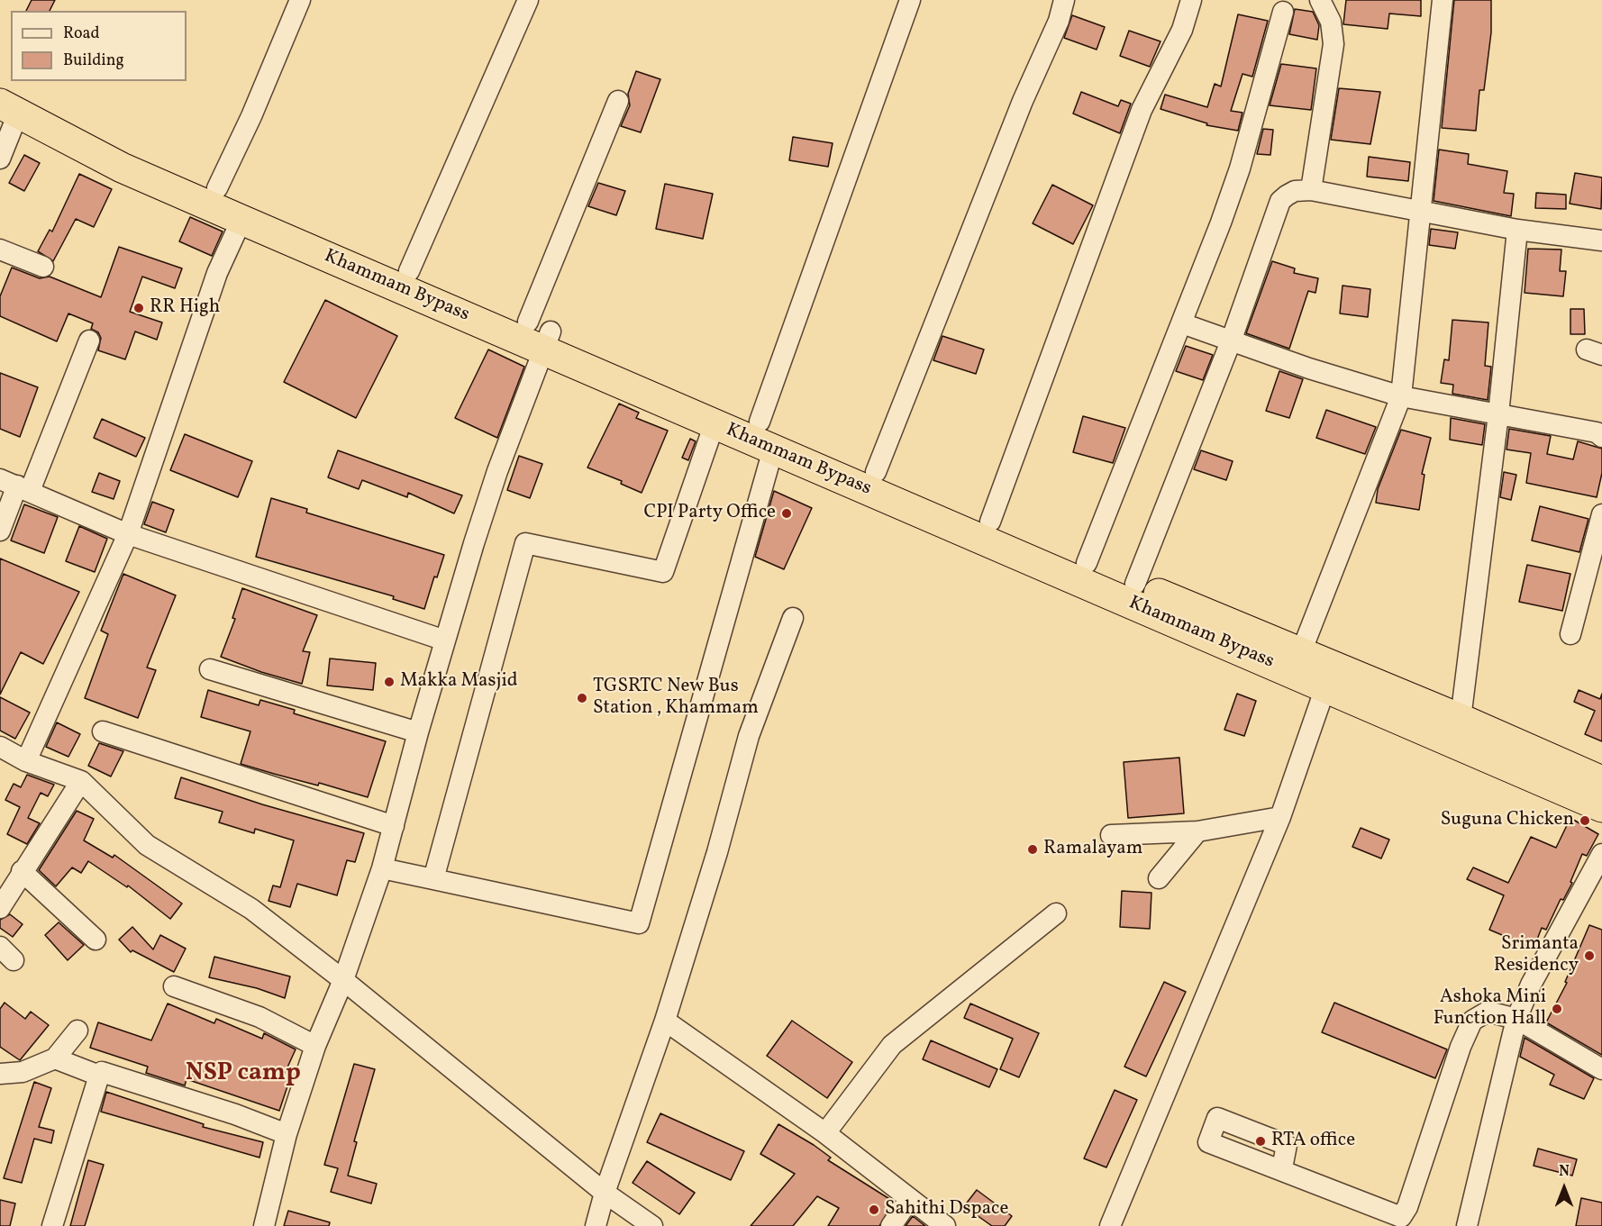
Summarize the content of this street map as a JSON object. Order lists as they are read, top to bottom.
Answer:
{
  "streets": {
    "highway": ["Khammam Bypass"]
  },
  "districts": ["NSP camp"],
  "places": [
    "RR High",
    "CPI Party Office",
    "Makka Masjid",
    "TGSRTC New Bus Station , Khammam",
    "Suguna Chicken",
    "Ramalayam",
    "Srimanta Residency",
    "Ashoka Mini Function Hall",
    "RTA office",
    "Sahithi Dspace"
  ],
  "legend": ["Road", "Building"],
  "north": "top"
}
